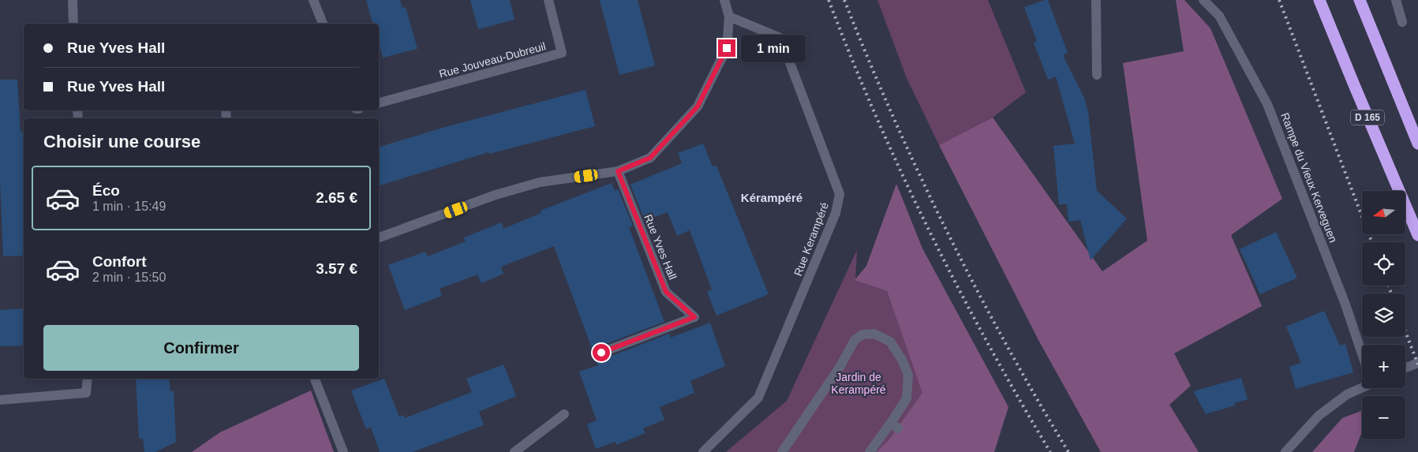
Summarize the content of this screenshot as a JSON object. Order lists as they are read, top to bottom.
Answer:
{
  "streets": {
    "highway": ["D 165"],
    "street": [
      "Rue Jouveau-Dubreuil",
      "Rampe du Vieux Kerveguen",
      "Rue Kerampéré",
      "Rue Yves Hall"
    ]
  },
  "districts": ["Kérampéré"],
  "parks": ["Jardin de Kerampéré"],
  "north": "left",
  "page": {
    "banner": ["Rue Yves Hall", "Rue Yves Hall"],
    "bubble": "1 min",
    "heading": "Choisir une course",
    "list": [
      {
        "name": "Éco",
        "note": "1 min · 15:49",
        "value": "2.65 €"
      },
      {
        "name": "Confort",
        "note": "2 min · 15:50",
        "value": "3.57 €"
      }
    ],
    "map_buttons": ["+", "−"],
    "buttons": "Confirmer"
  }
}
